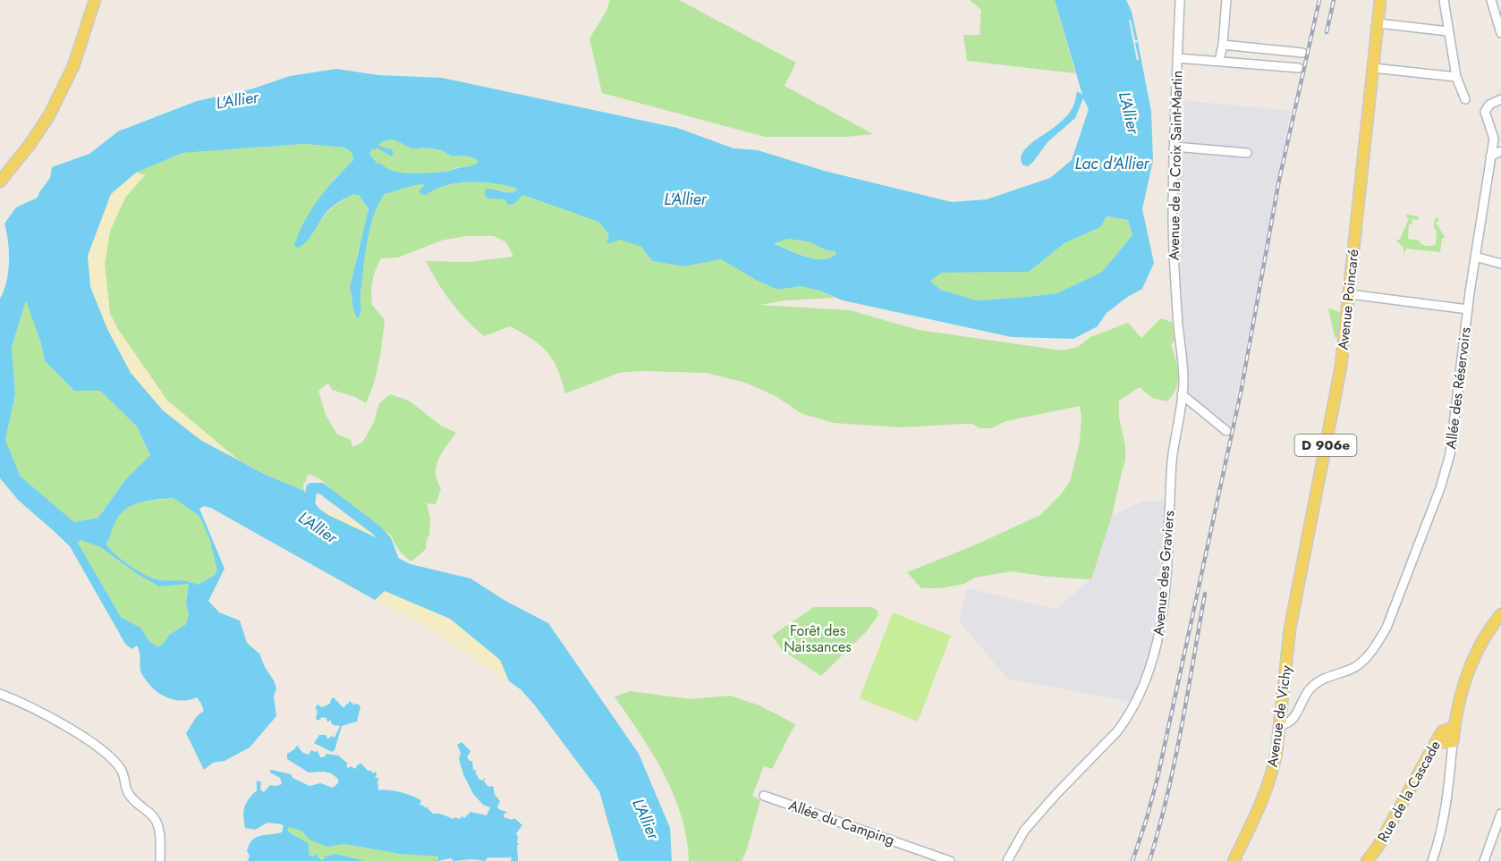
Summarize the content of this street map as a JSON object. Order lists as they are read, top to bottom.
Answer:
{
  "streets": {
    "main road": [
      "Avenue Poincaré",
      "D 906e",
      "Avenue de Vichy",
      "Rue de la Cascade"
    ],
    "street": [
      "Avenue de la Croix Saint-Martin",
      "Allée des Réservoirs",
      "Avenue des Graviers",
      "Allée du Camping"
    ]
  },
  "crossings": [
    ["Avenue de la Croix Saint-Martin", "Avenue des Graviers"],
    ["Avenue Poincaré", "Avenue de Vichy"],
    ["Allée des Réservoirs", "Avenue de Vichy"]
  ],
  "water": ["L'Allier", "Lac d'Allier"],
  "parks": ["Forêt des Naissances"]
}
